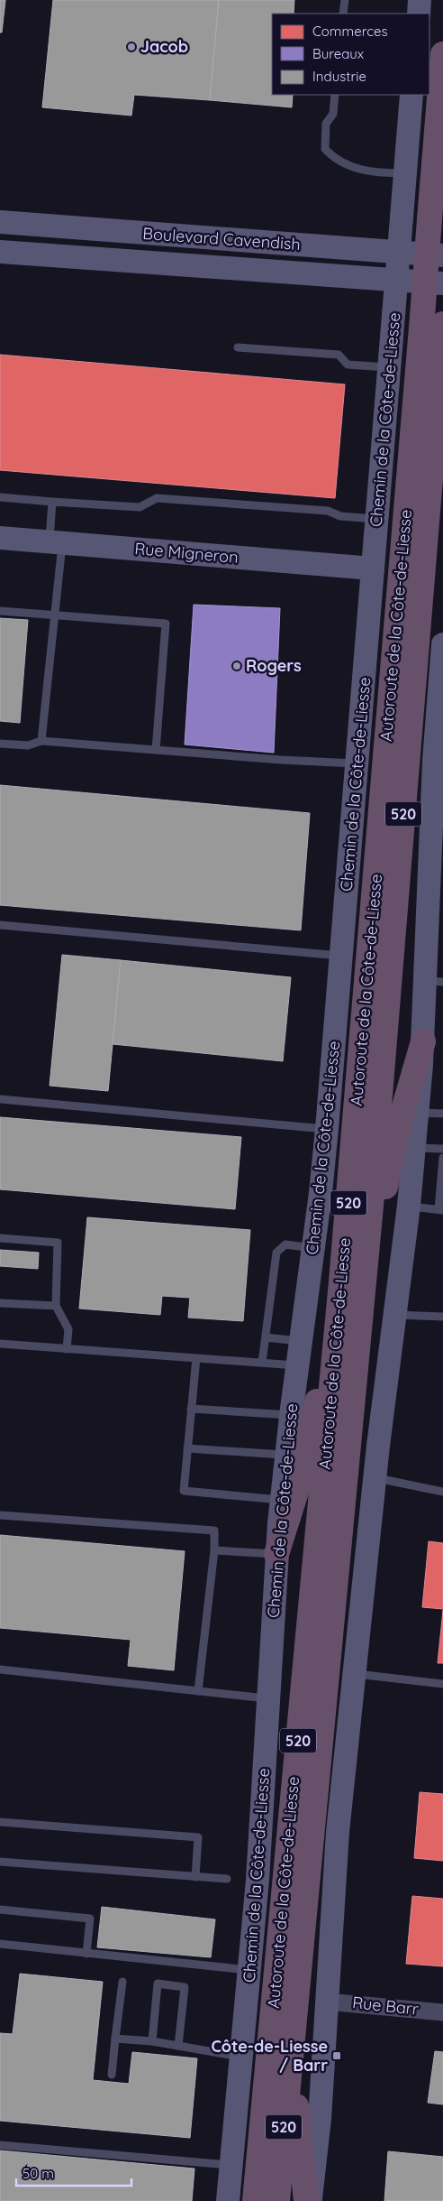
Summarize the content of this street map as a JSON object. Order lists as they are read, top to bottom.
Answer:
{
  "streets": {
    "highway": ["Chemin de la Côte-de-Liesse", "Autoroute de la Côte-de-Liesse", "520"],
    "main road": ["Boulevard Cavendish", "Rue Migneron"],
    "street": ["Rue Barr"]
  },
  "crossings": [
    ["Chemin de la Côte-de-Liesse", "Rue Migneron"],
    ["Chemin de la Côte-de-Liesse", "Autoroute de la Côte-de-Liesse"]
  ],
  "places": {
    "other": ["Jacob", "Rogers"],
    "transit": ["Côte-de-Liesse / Barr"]
  },
  "legend": ["Commerces", "Bureaux", "Industrie"],
  "scale_bar": "50 m"
}
